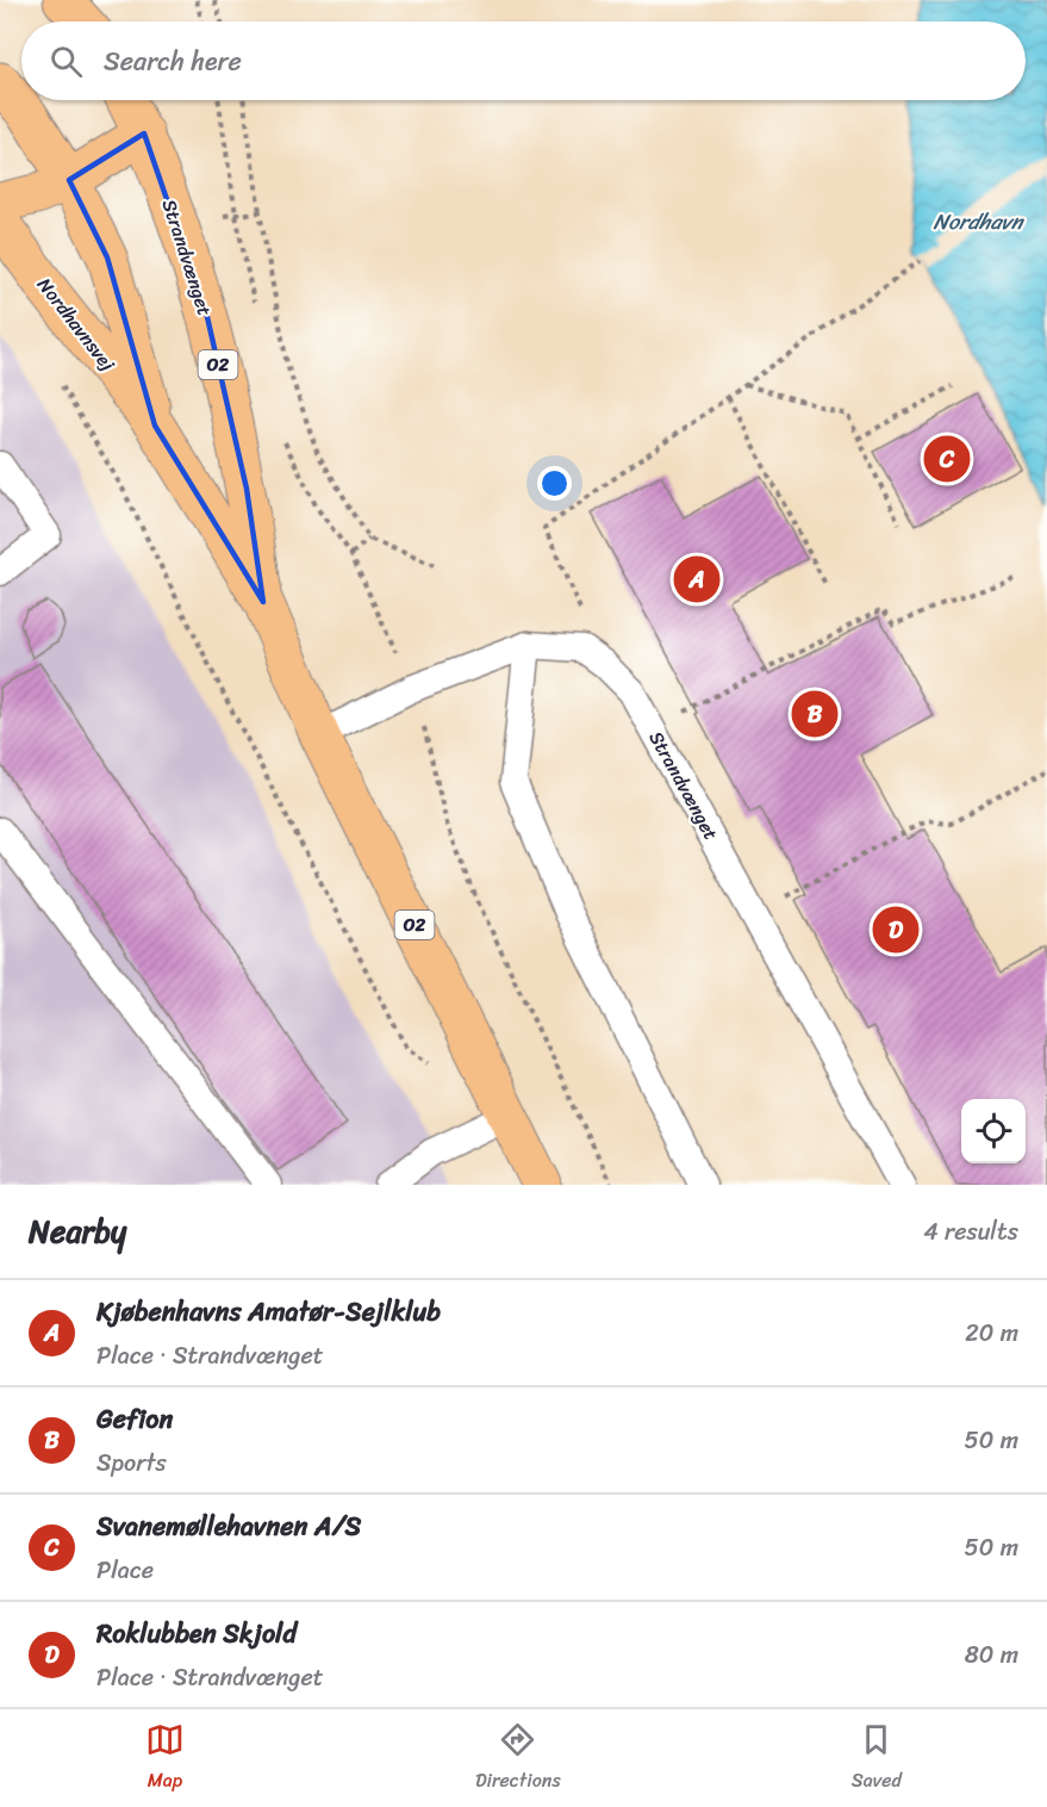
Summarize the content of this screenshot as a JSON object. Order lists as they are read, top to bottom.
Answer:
{
  "streets": {
    "main road": ["Strandvænget", "Nordhavnsvej", "O2"]
  },
  "crossings": [
    ["Strandvænget", "Nordhavnsvej"]
  ],
  "water": ["Nordhavn"],
  "page": {
    "search": "Search here",
    "pins": [
      "C",
      "A",
      "B",
      "D"
    ],
    "heading": ["Nearby", "4 results"],
    "list": [
      {
        "mark": "A",
        "name": "Kjøbenhavns Amatør-Sejlklub",
        "note": "Place · Strandvænget",
        "value": "20 m"
      },
      {
        "mark": "B",
        "name": "Gefion",
        "note": "Sports",
        "value": "50 m"
      },
      {
        "mark": "C",
        "name": "Svanemøllehavnen A/S",
        "note": "Place",
        "value": "50 m"
      },
      {
        "mark": "D",
        "name": "Roklubben Skjold",
        "note": "Place · Strandvænget",
        "value": "80 m"
      }
    ],
    "nav": ["Map", "Directions", "Saved"]
  }
}
